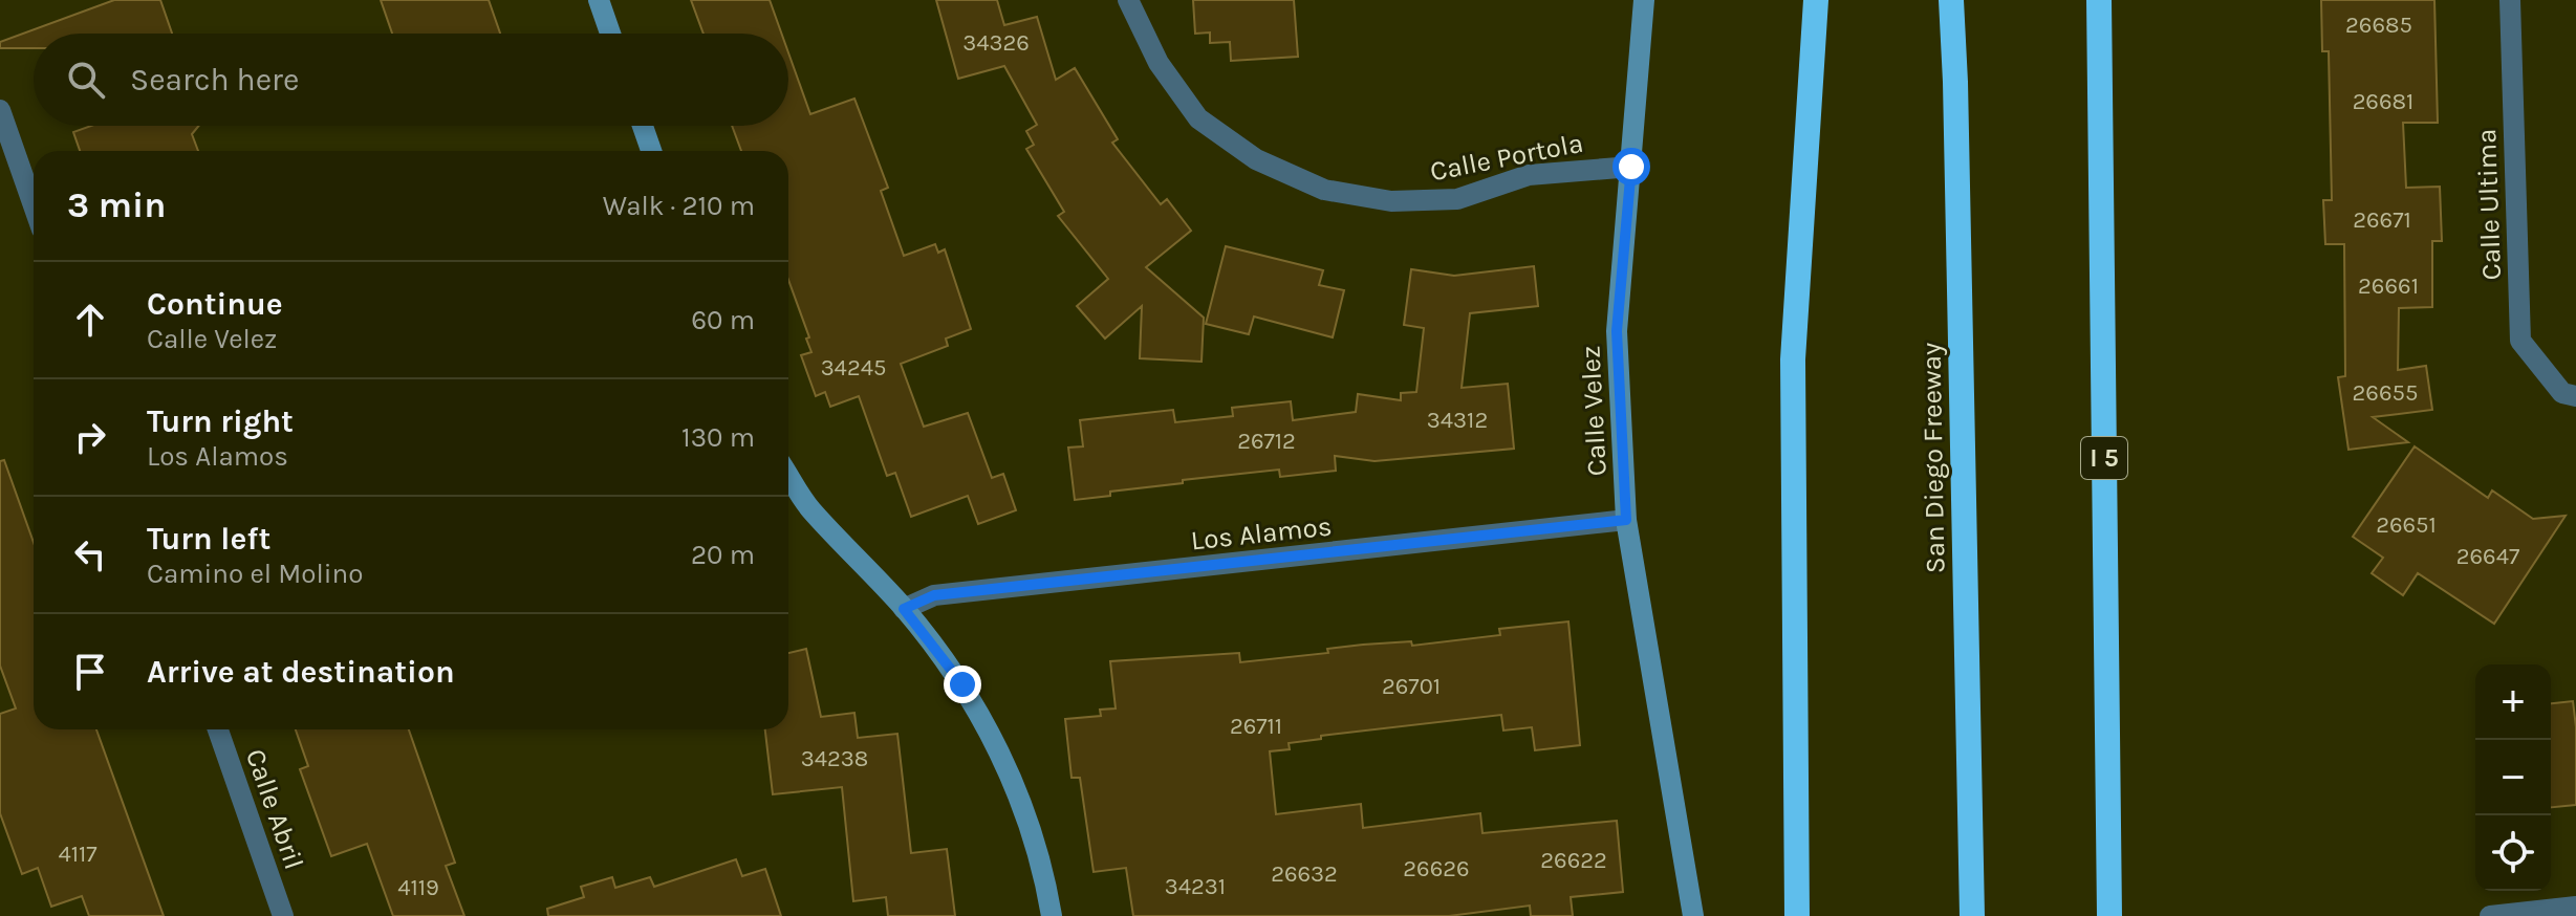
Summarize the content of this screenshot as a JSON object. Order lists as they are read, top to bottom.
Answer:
{
  "streets": {
    "highway": ["San Diego Freeway", "I 5"],
    "street": [
      "Calle Portola",
      "Calle Ultima",
      "Calle Velez",
      "Los Alamos",
      "Calle Abril"
    ]
  },
  "crossings": [
    ["Calle Portola", "Calle Velez"],
    ["Calle Velez", "Los Alamos"]
  ],
  "house_numbers": [
    "26685",
    "34326",
    "26681",
    "26671",
    "26661",
    "34245",
    "26655",
    "34312",
    "26712",
    "26651",
    "26647",
    "26701",
    "26711",
    "34238",
    "4117",
    "26622",
    "26626",
    "26632",
    "34231",
    "4119"
  ],
  "page": {
    "search": "Search here",
    "heading": ["3 min", "Walk · 210 m"],
    "list": [
      ["Continue", "Calle Velez", "60 m"],
      ["Turn right", "Los Alamos", "130 m"],
      ["Turn left", "Camino el Molino", "20 m"],
      "Arrive at destination"
    ],
    "map_buttons": ["+", "−"]
  }
}
